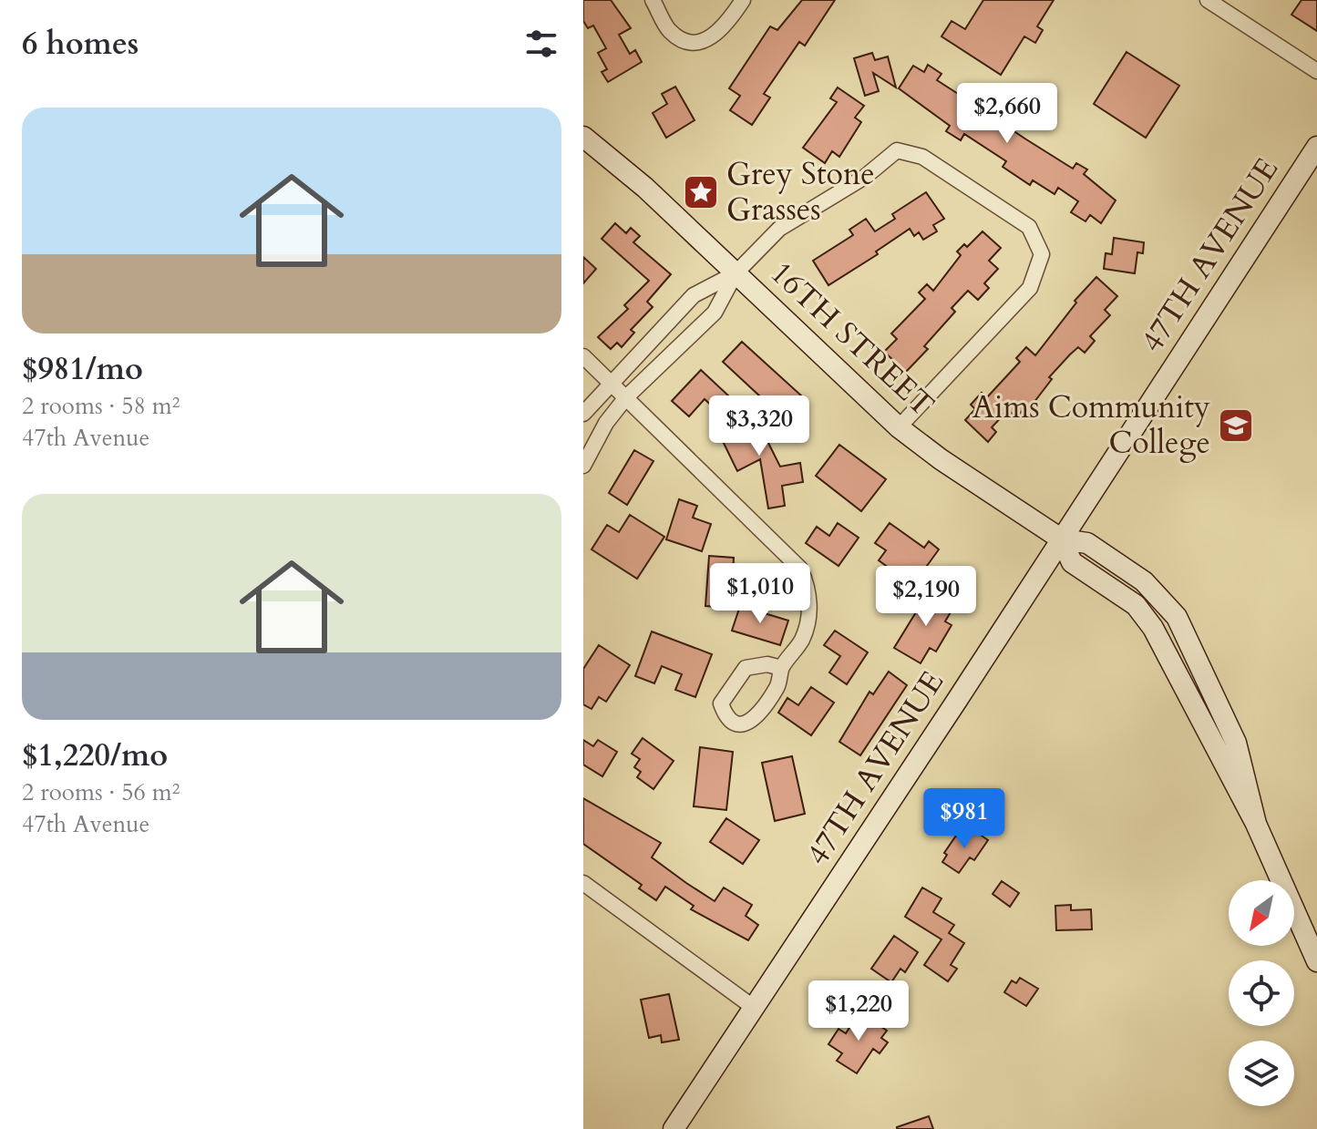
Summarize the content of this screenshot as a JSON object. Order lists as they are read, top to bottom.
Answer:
{
  "streets": {
    "main road": ["47TH AVENUE", "16TH STREET"]
  },
  "crossings": [
    ["47TH AVENUE", "16TH STREET"]
  ],
  "places": {
    "place": ["Grey Stone Grasses"],
    "school or university": ["Aims Community College"]
  },
  "north": "bottom left",
  "page": {
    "heading": "6 homes",
    "price": [
      "$2,660",
      "$3,320",
      "$1,010",
      "$2,190",
      "$981",
      "$1,220"
    ],
    "list": [
      {
        "name": "$981/mo",
        "note": "2 rooms · 58 m² · 47th Avenue"
      },
      {
        "name": "$1,220/mo",
        "note": "2 rooms · 56 m² · 47th Avenue"
      }
    ]
  }
}
